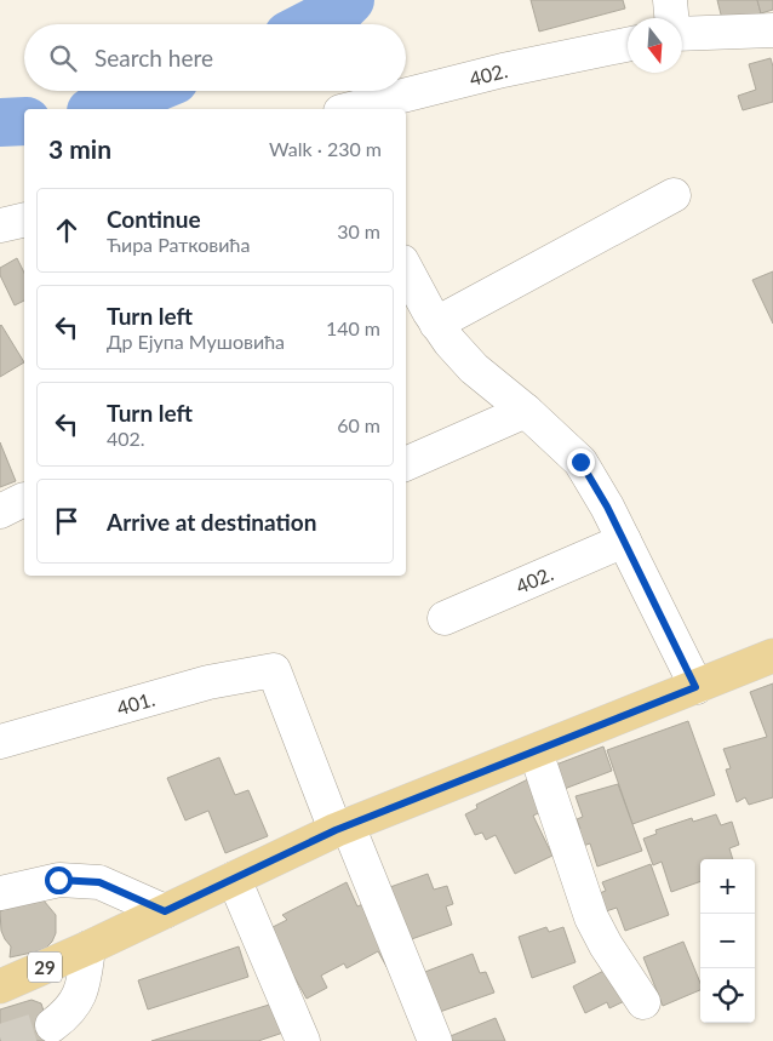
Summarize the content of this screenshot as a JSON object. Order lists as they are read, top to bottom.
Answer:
{
  "streets": {
    "main road": ["29"],
    "street": ["402.", "401."]
  },
  "crossings": [
    ["401.", "29"]
  ],
  "north": "bottom",
  "page": {
    "search": "Search here",
    "heading": ["3 min", "Walk · 230 m"],
    "list": [
      ["Continue", "Ћира Ратковића", "30 m"],
      ["Turn left", "Др Ејупа Мушовића", "140 m"],
      ["Turn left", "402.", "60 m"],
      "Arrive at destination"
    ],
    "map_buttons": ["+", "−"]
  }
}
